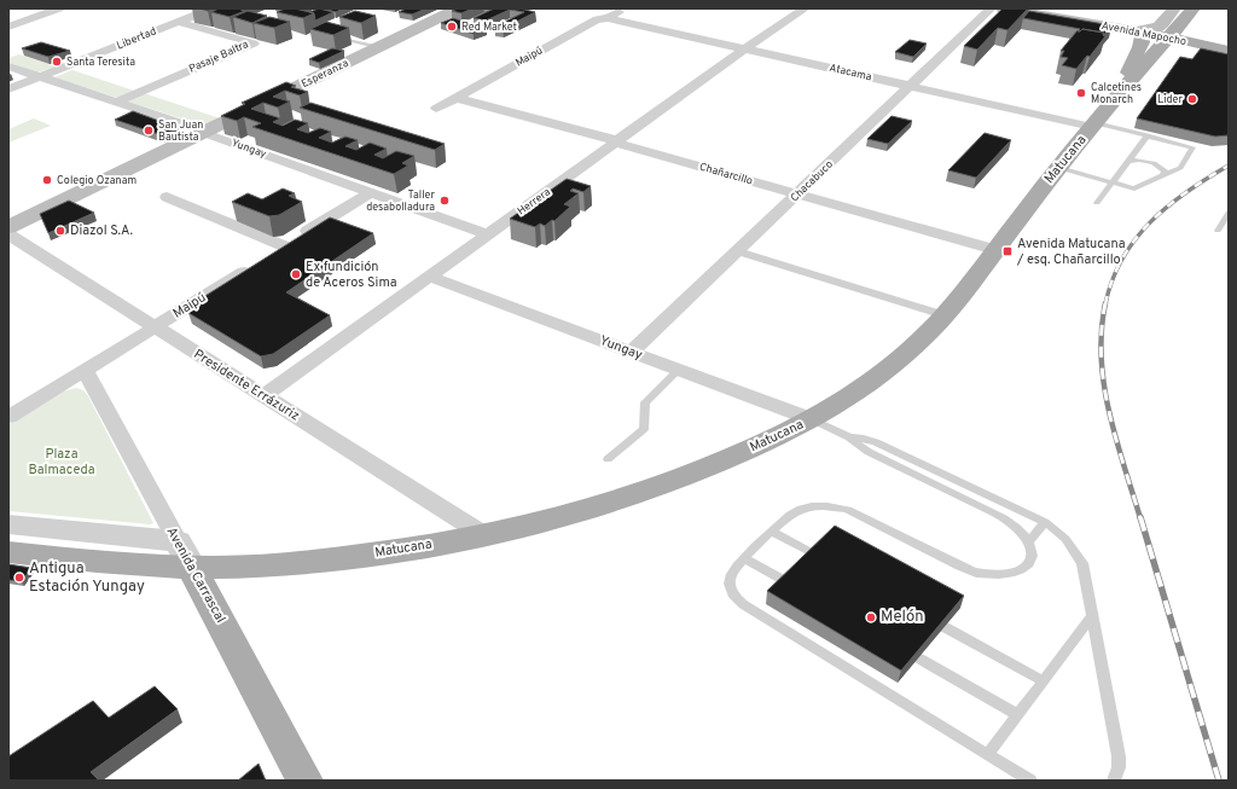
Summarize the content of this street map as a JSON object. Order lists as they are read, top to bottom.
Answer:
{
  "streets": {
    "main road": [
      "Avenida Mapocho",
      "Esperanza",
      "Matucana",
      "Avenida Carrascal"
    ],
    "street": [
      "Libertad",
      "Pasaje Baltra",
      "Maipú",
      "Atacama",
      "Yungay",
      "Chañarcillo",
      "Chacabuco",
      "Herrera",
      "Presidente Errázuriz"
    ]
  },
  "crossings": [
    ["Avenida Mapocho", "Matucana"],
    ["Libertad", "Pasaje Baltra"],
    ["Libertad", "Yungay"],
    ["Pasaje Baltra", "Yungay"],
    ["Maipú", "Atacama"],
    ["Maipú", "Yungay"],
    ["Maipú", "Chañarcillo"],
    ["Maipú", "Presidente Errázuriz"],
    ["Maipú", "Avenida Carrascal"],
    ["Atacama", "Matucana"],
    ["Atacama", "Chacabuco"],
    ["Atacama", "Herrera"],
    ["Esperanza", "Yungay"],
    ["Yungay", "Matucana"],
    ["Yungay", "Chacabuco"],
    ["Yungay", "Herrera"],
    ["Matucana", "Chañarcillo"],
    ["Matucana", "Presidente Errázuriz"],
    ["Matucana", "Avenida Carrascal"],
    ["Chañarcillo", "Chacabuco"],
    ["Chañarcillo", "Herrera"],
    ["Herrera", "Presidente Errázuriz"]
  ],
  "parks": ["Plaza Balmaceda"],
  "places": {
    "other": [
      "Red Market",
      "Santa Teresita",
      "Calcetines Monarch",
      "Lider",
      "San Juan Bautista",
      "Colegio Ozanam",
      "Taller desabolladura",
      "Diazol S.A.",
      "Ex fundición de Aceros Sima",
      "Antigua Estación Yungay",
      "Melón"
    ],
    "transit": ["Avenida Matucana / esq. Chañarcillo"]
  }
}
